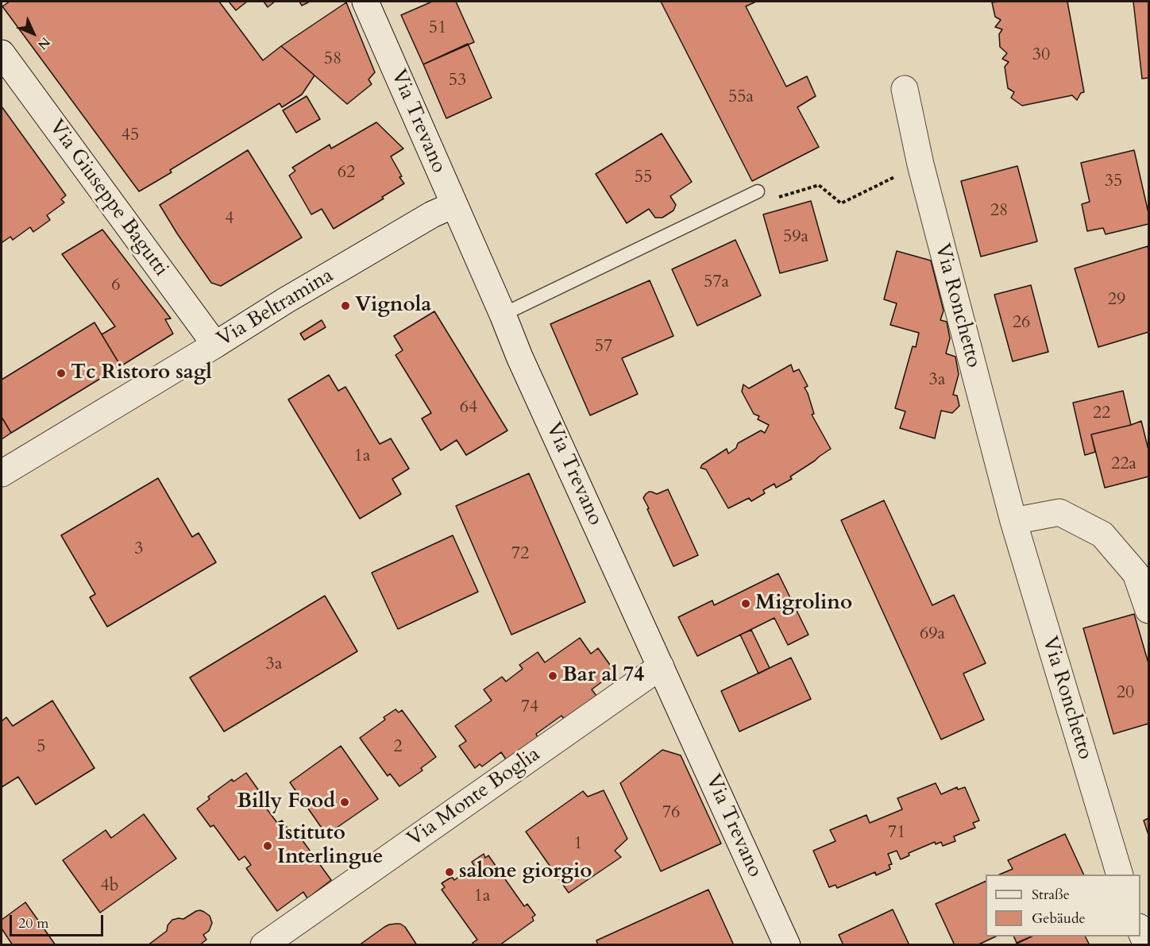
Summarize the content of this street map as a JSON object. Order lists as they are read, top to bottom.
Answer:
{
  "streets": {
    "street": [
      "Via Trevano",
      "Via Giuseppe Bagutti",
      "Via Ronchetto",
      "Via Beltramina",
      "Via Monte Boglia"
    ]
  },
  "crossings": [
    ["Via Trevano", "Via Beltramina"],
    ["Via Trevano", "Via Monte Boglia"],
    ["Via Giuseppe Bagutti", "Via Beltramina"]
  ],
  "places": [
    "Vignola",
    "Tc Ristoro sagl",
    "Migrolino",
    "Bar al 74",
    "Billy Food",
    "Istituto Interlingue",
    "salone giorgio"
  ],
  "house_numbers": [
    "51",
    "30",
    "58",
    "53",
    "55a",
    "45",
    "62",
    "55",
    "35",
    "28",
    "4",
    "59a",
    "57a",
    "6",
    "29",
    "26",
    "57",
    "3a",
    "64",
    "22",
    "1a",
    "22a",
    "3",
    "72",
    "69a",
    "3a",
    "20",
    "74",
    "5",
    "2",
    "76",
    "71",
    "1",
    "4b",
    "1a"
  ],
  "legend": ["Straße", "Gebäude"],
  "scale_bar": "20 m",
  "north": "bottom right"
}
